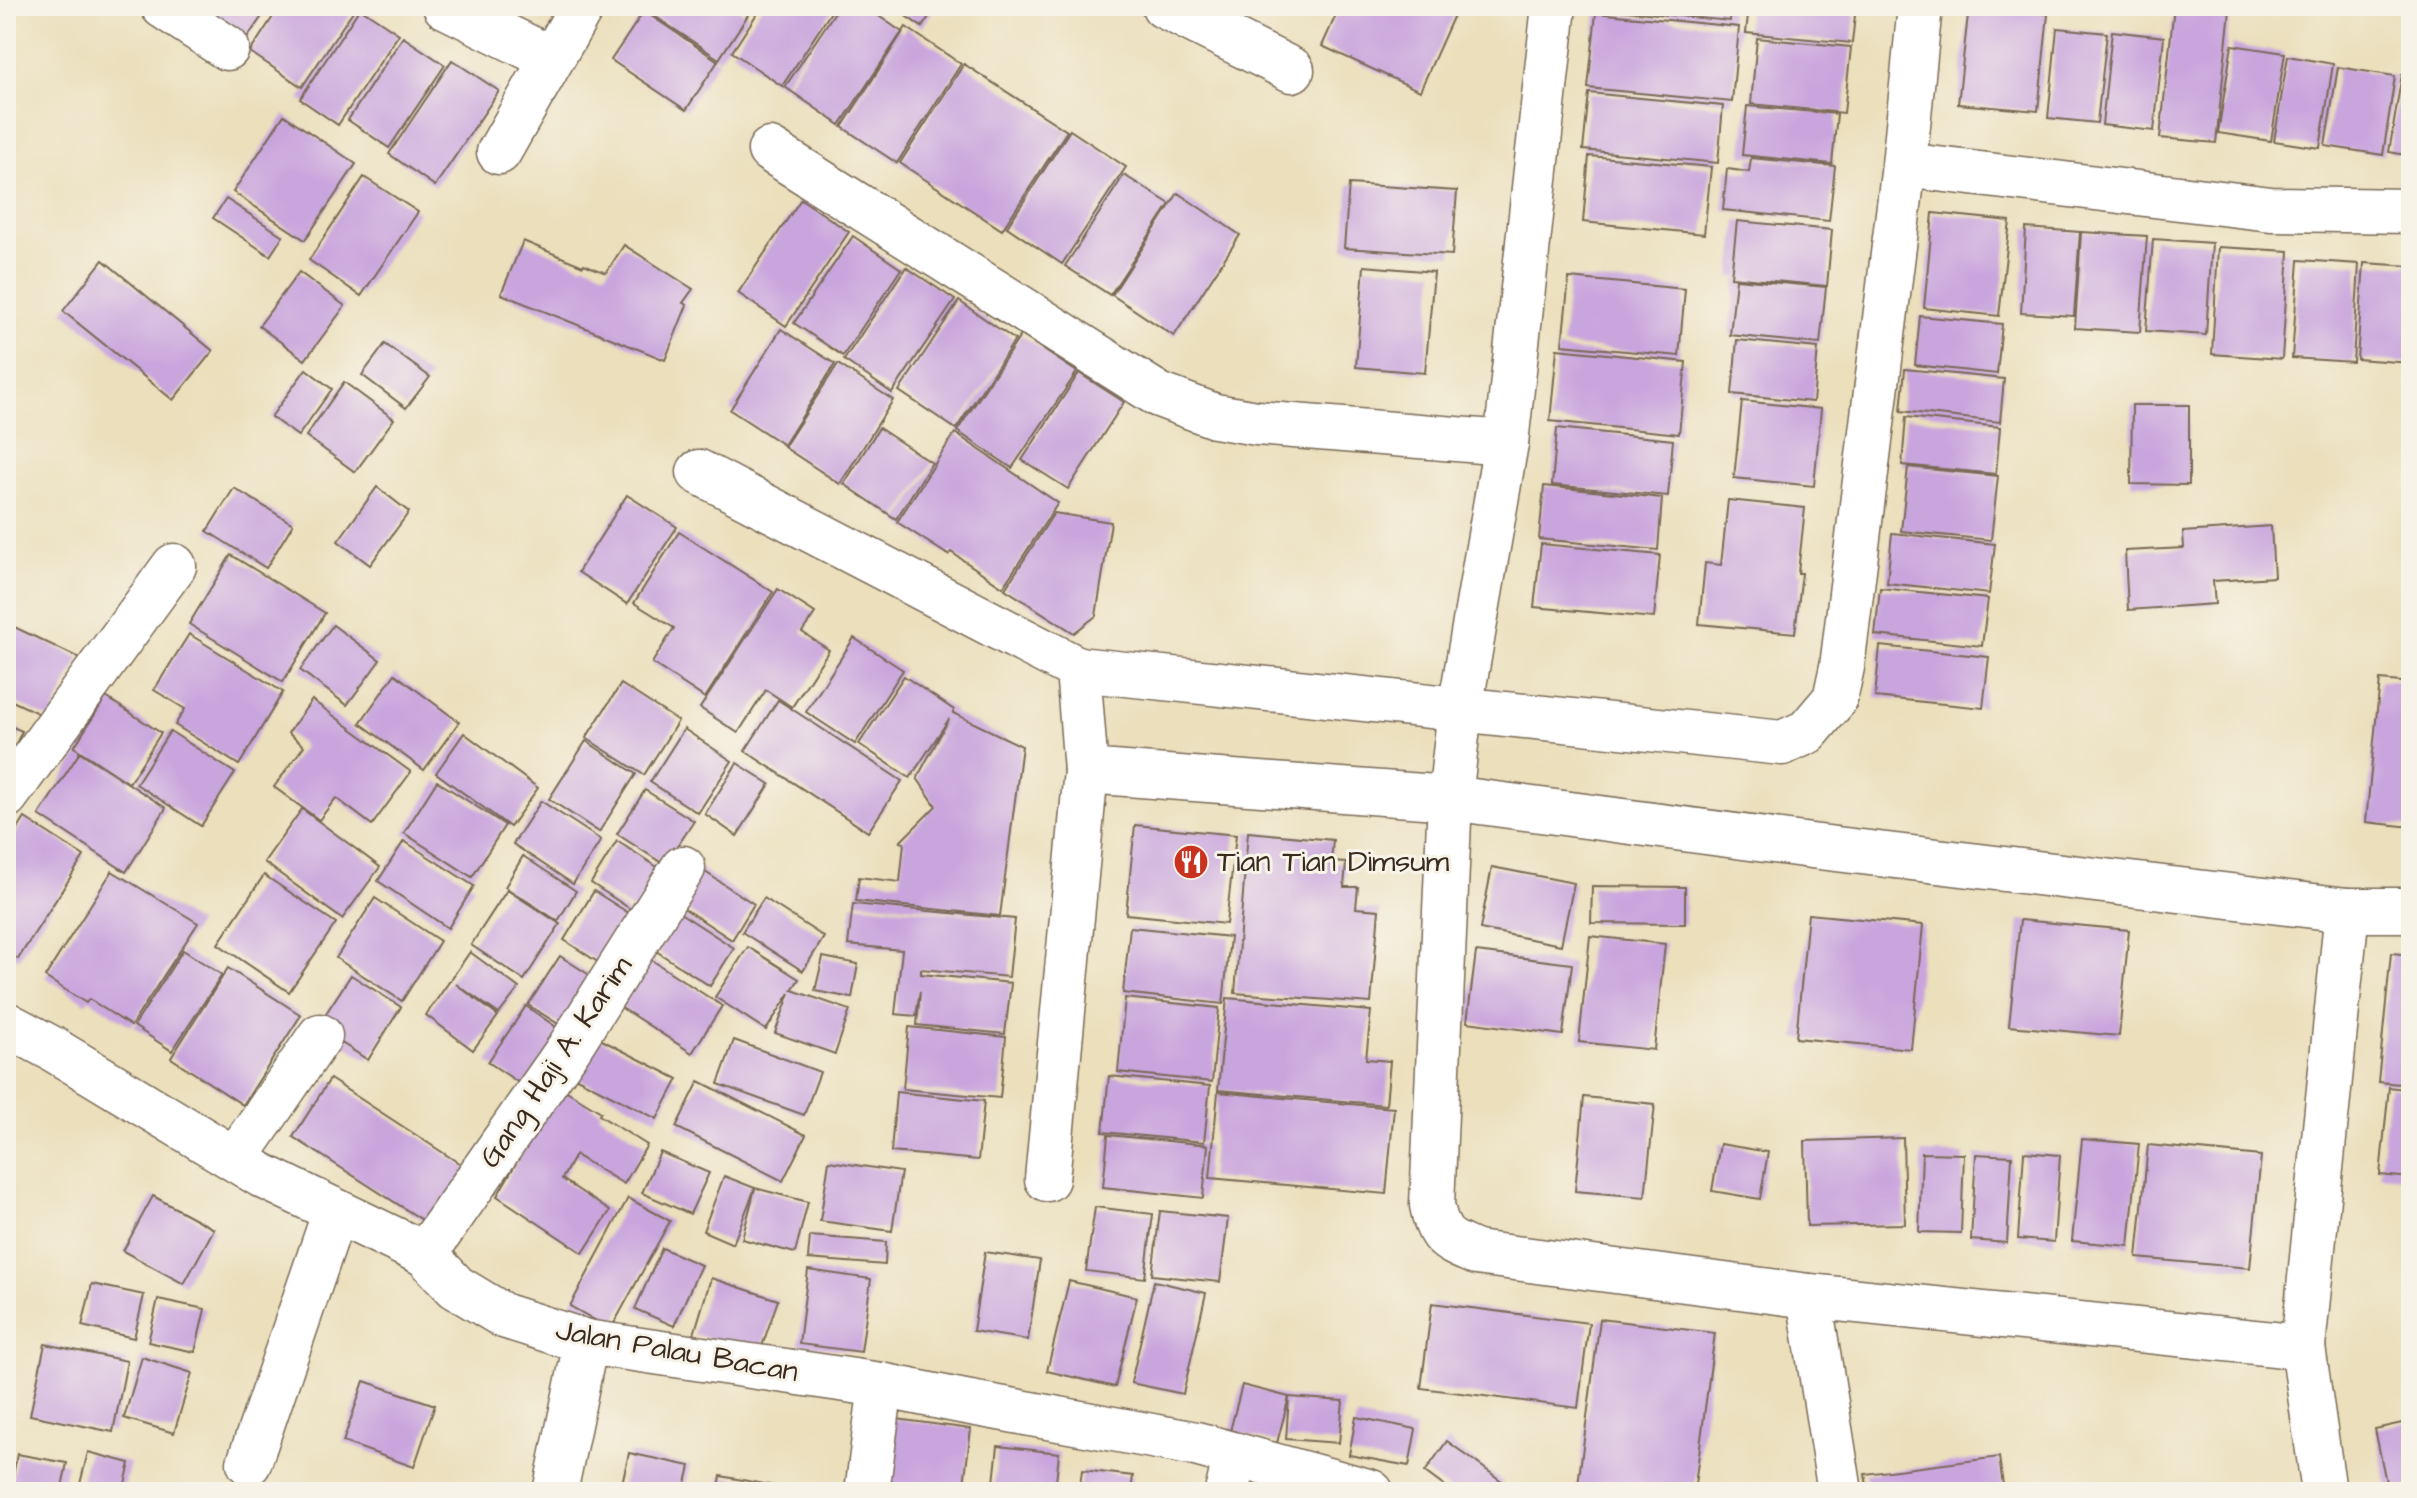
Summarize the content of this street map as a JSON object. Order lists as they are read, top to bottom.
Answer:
{
  "streets": {
    "street": ["Gang Haji A. Karim", "Jalan Palau Bacan"]
  },
  "crossings": [
    ["Gang Haji A. Karim", "Jalan Palau Bacan"]
  ],
  "places": {
    "restaurant": ["Tian Tian Dimsum"]
  }
}
